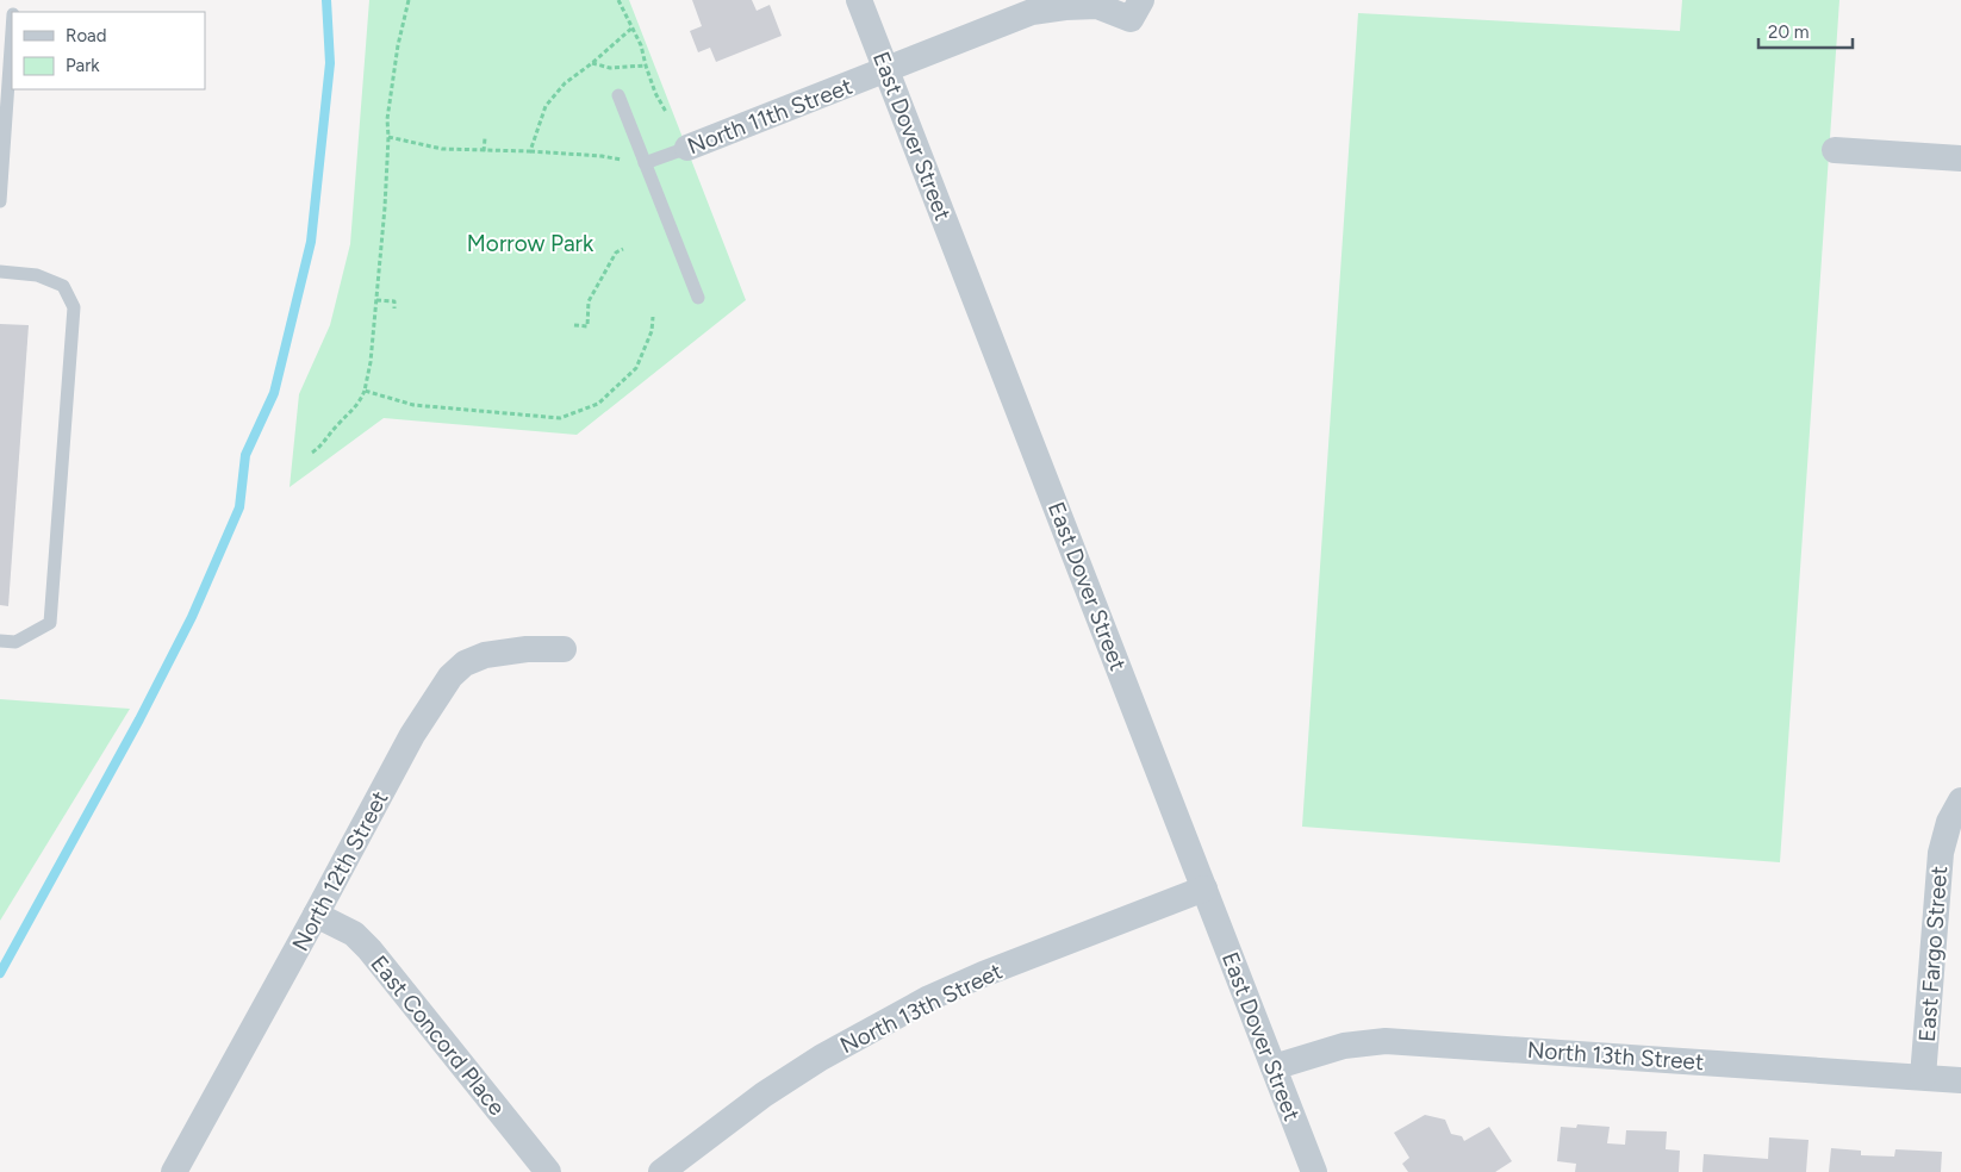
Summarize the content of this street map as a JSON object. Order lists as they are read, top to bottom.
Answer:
{
  "streets": {
    "street": [
      "North 11th Street",
      "East Dover Street",
      "North 12th Street",
      "East Fargo Street",
      "North 13th Street",
      "East Concord Place"
    ]
  },
  "crossings": [
    ["North 11th Street", "East Dover Street"],
    ["East Dover Street", "North 13th Street"],
    ["North 12th Street", "East Concord Place"],
    ["East Fargo Street", "North 13th Street"]
  ],
  "parks": ["Morrow Park"],
  "legend": ["Road", "Park"],
  "scale_bar": "20 m"
}
